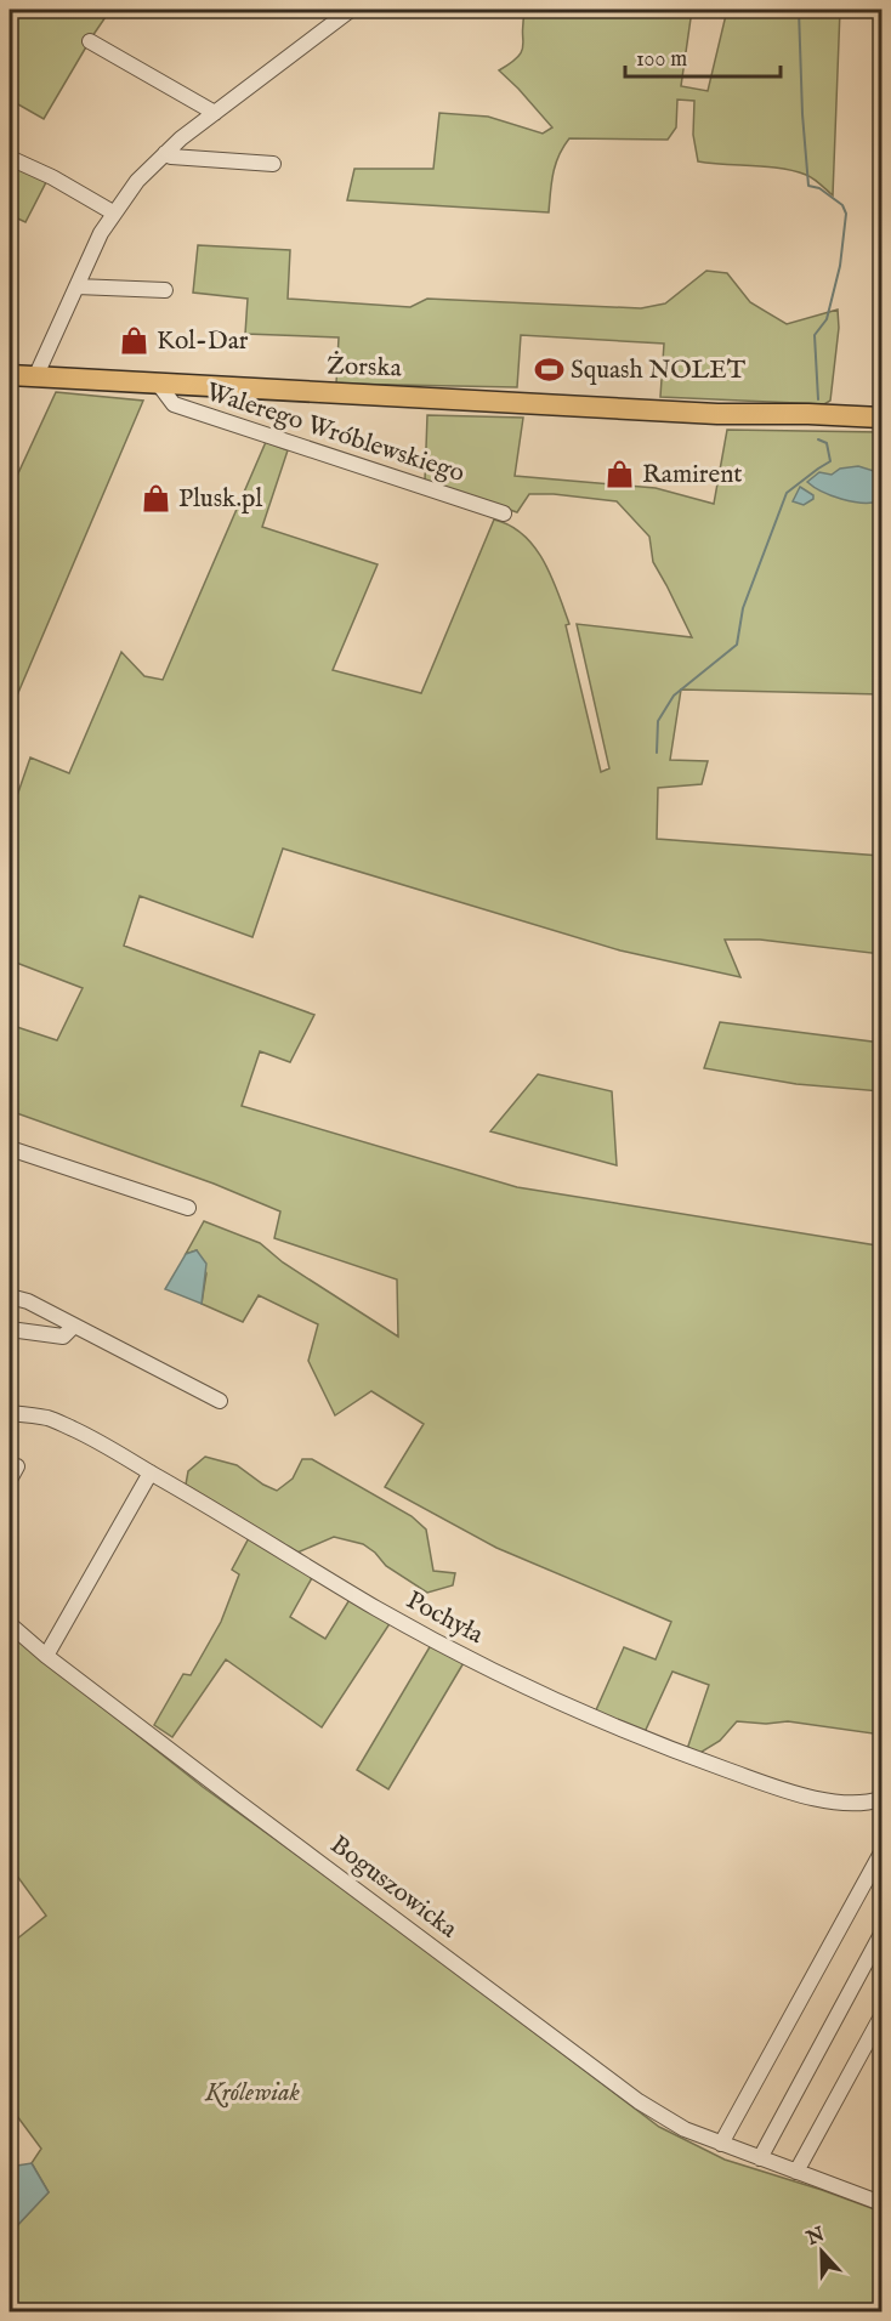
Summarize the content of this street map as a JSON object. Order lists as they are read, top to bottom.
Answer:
{
  "streets": {
    "main road": ["Żorska"],
    "street": ["Walerego Wróblewskiego", "Pochyła", "Boguszowicka"]
  },
  "crossings": [
    ["Żorska", "Walerego Wróblewskiego"]
  ],
  "parks": ["Królewiak"],
  "places": {
    "shop": ["Kol-Dar", "Ramirent", "Plusk.pl"],
    "sports": ["Squash NOLET"]
  },
  "scale_bar": "100 m",
  "north": "top"
}
